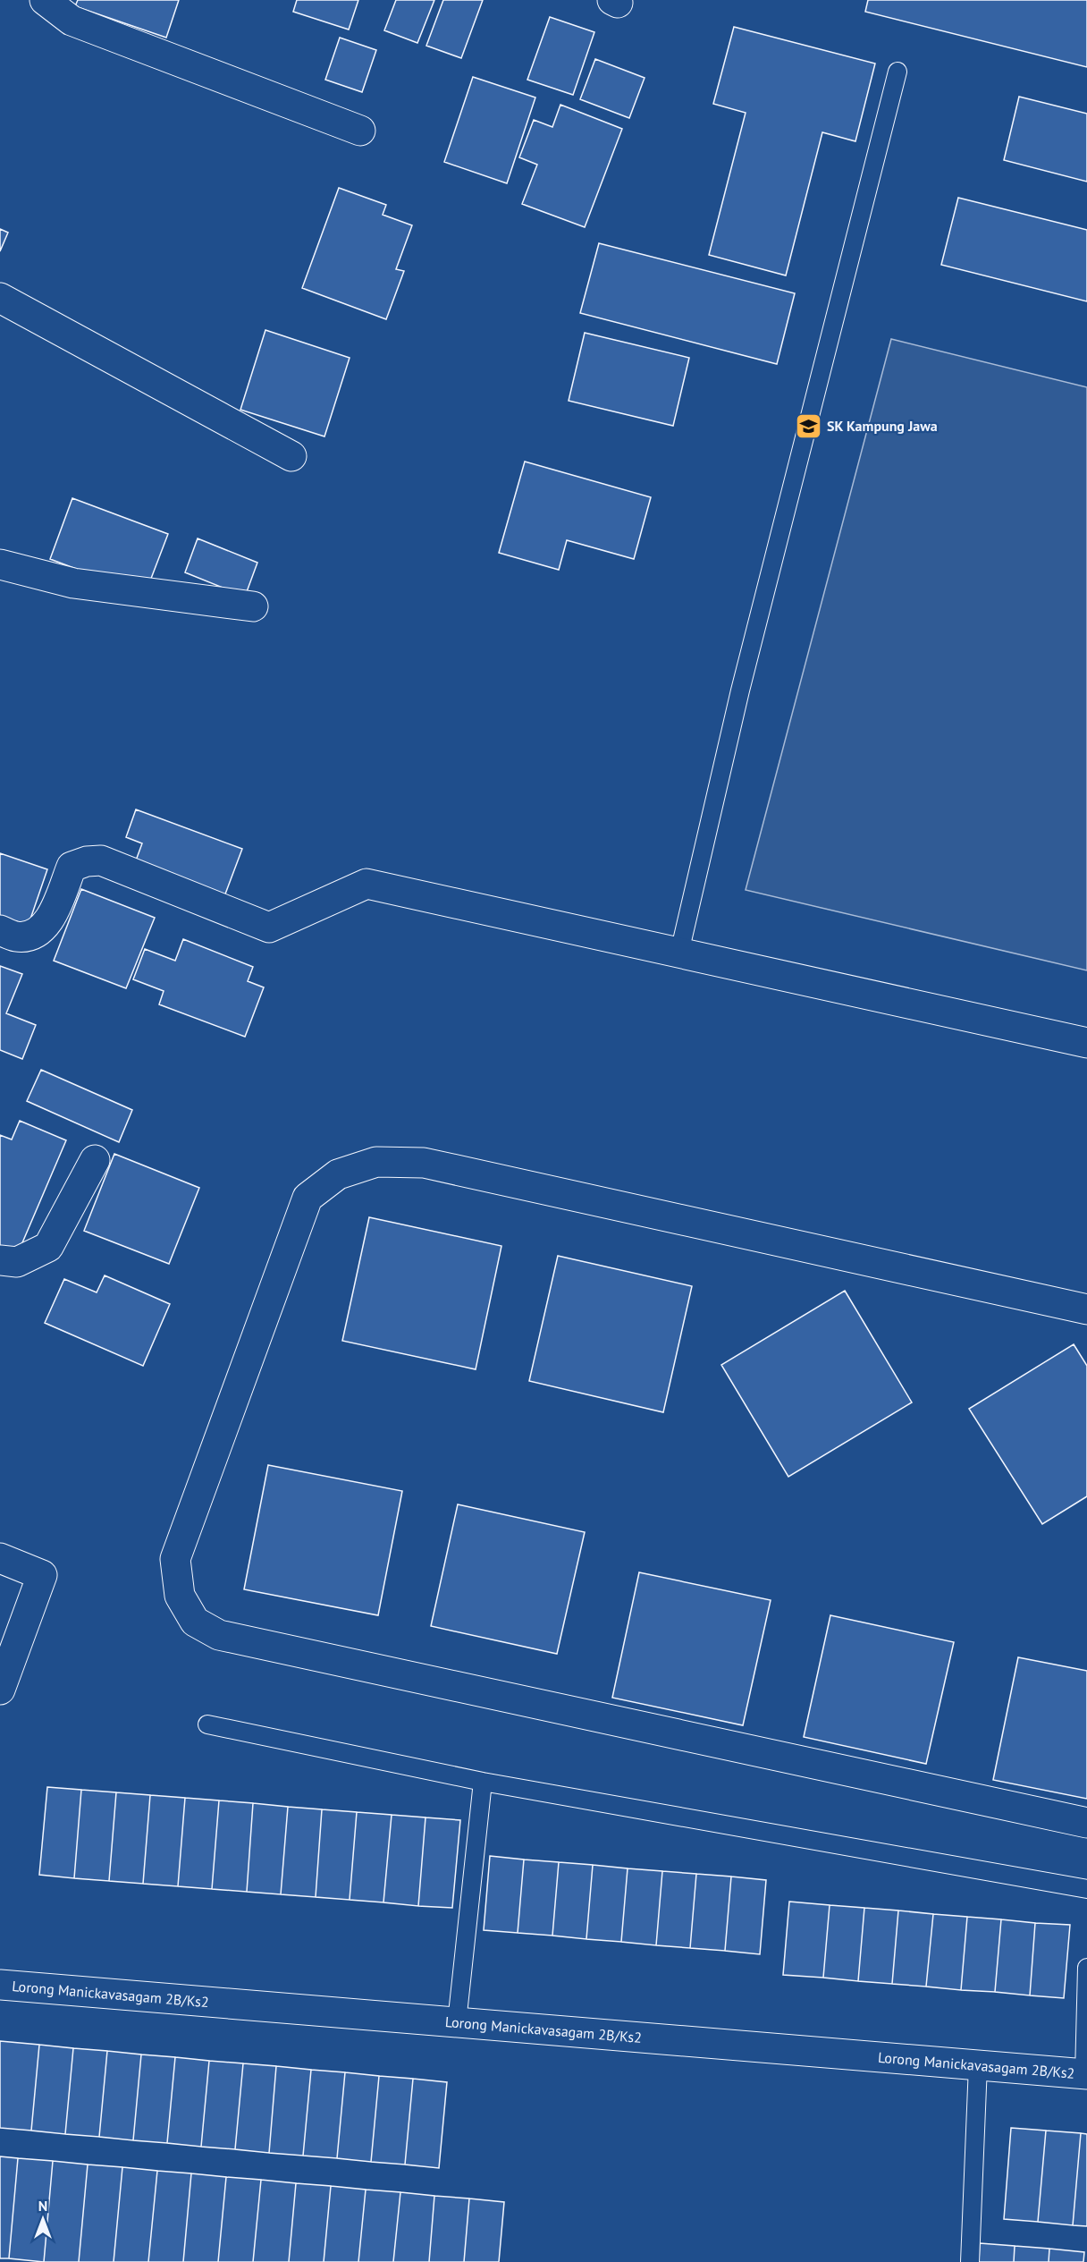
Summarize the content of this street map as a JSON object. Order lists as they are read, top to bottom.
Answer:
{
  "streets": {
    "street": ["Lorong Manickavasagam 2B/Ks2"]
  },
  "places": {
    "school or university": ["SK Kampung Jawa"]
  },
  "north": "top"
}
